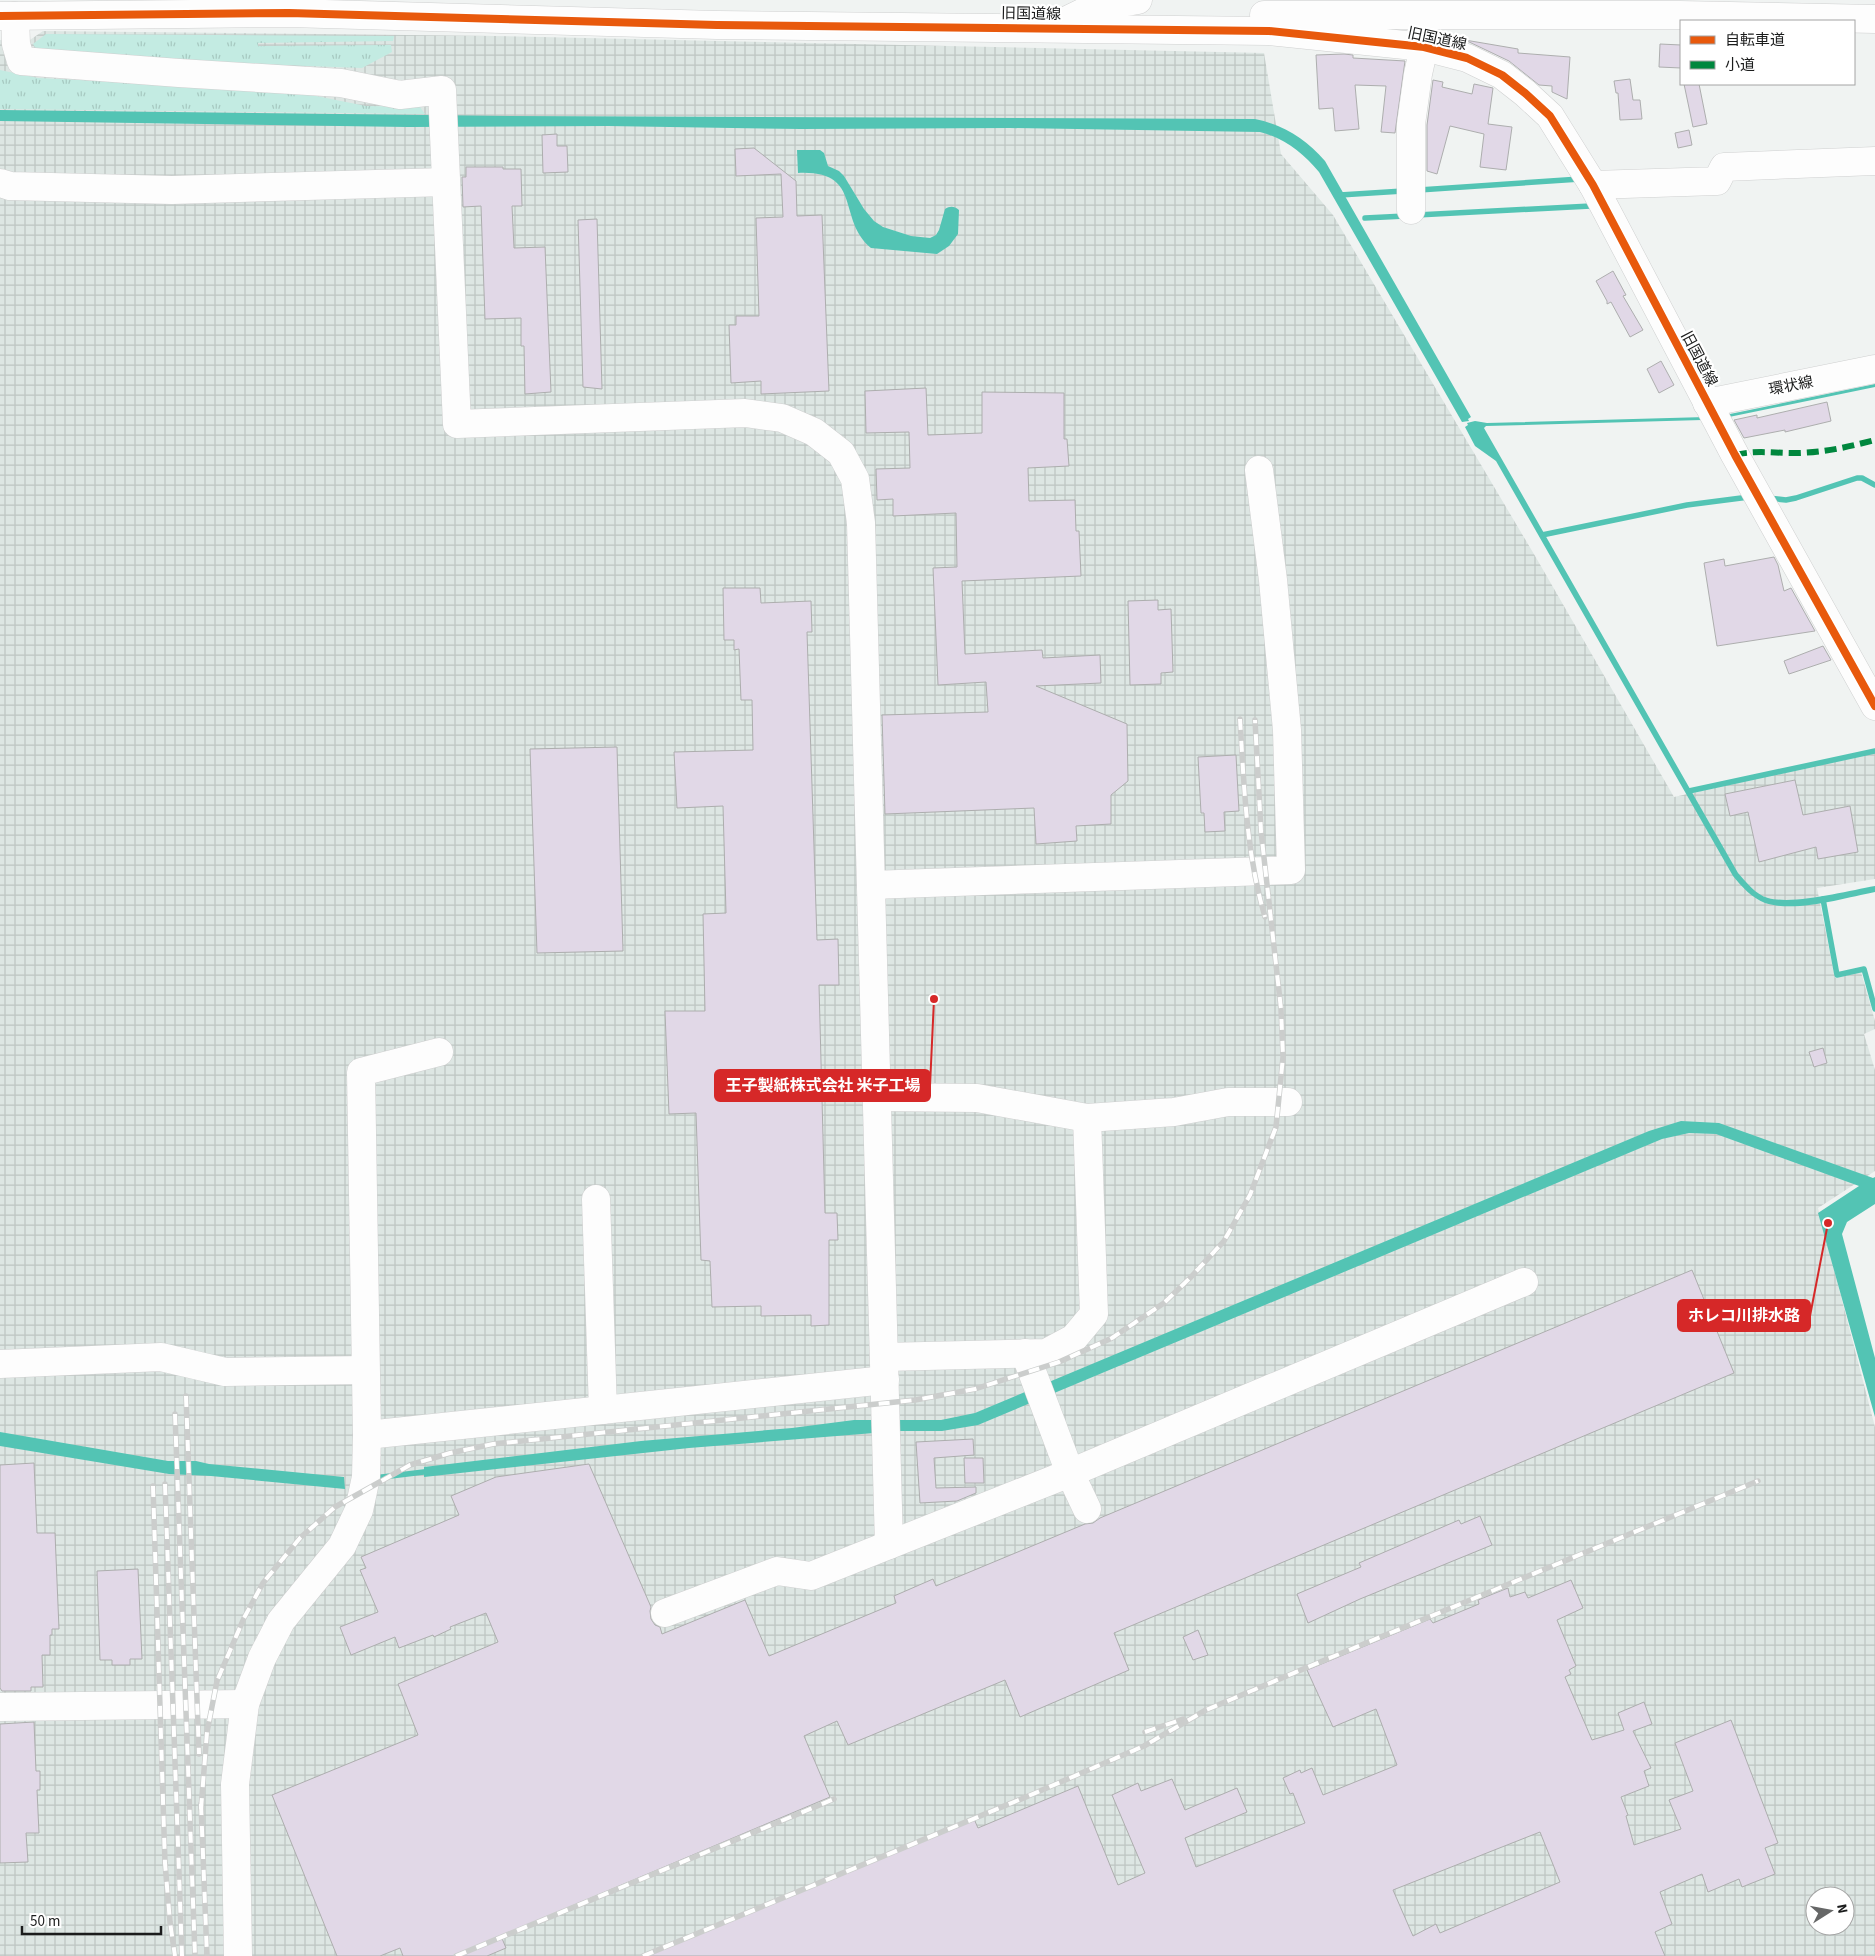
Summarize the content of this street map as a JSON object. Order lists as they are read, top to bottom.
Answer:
{
  "streets": {
    "street": ["旧国道線", "環状線"]
  },
  "crossings": [
    ["旧国道線", "環状線"]
  ],
  "places": ["王子製紙株式会社 米子工場", "ホレコ川排水路"],
  "legend": ["自転車道", "小道"],
  "scale_bar": "50 m",
  "north": "right"
}
